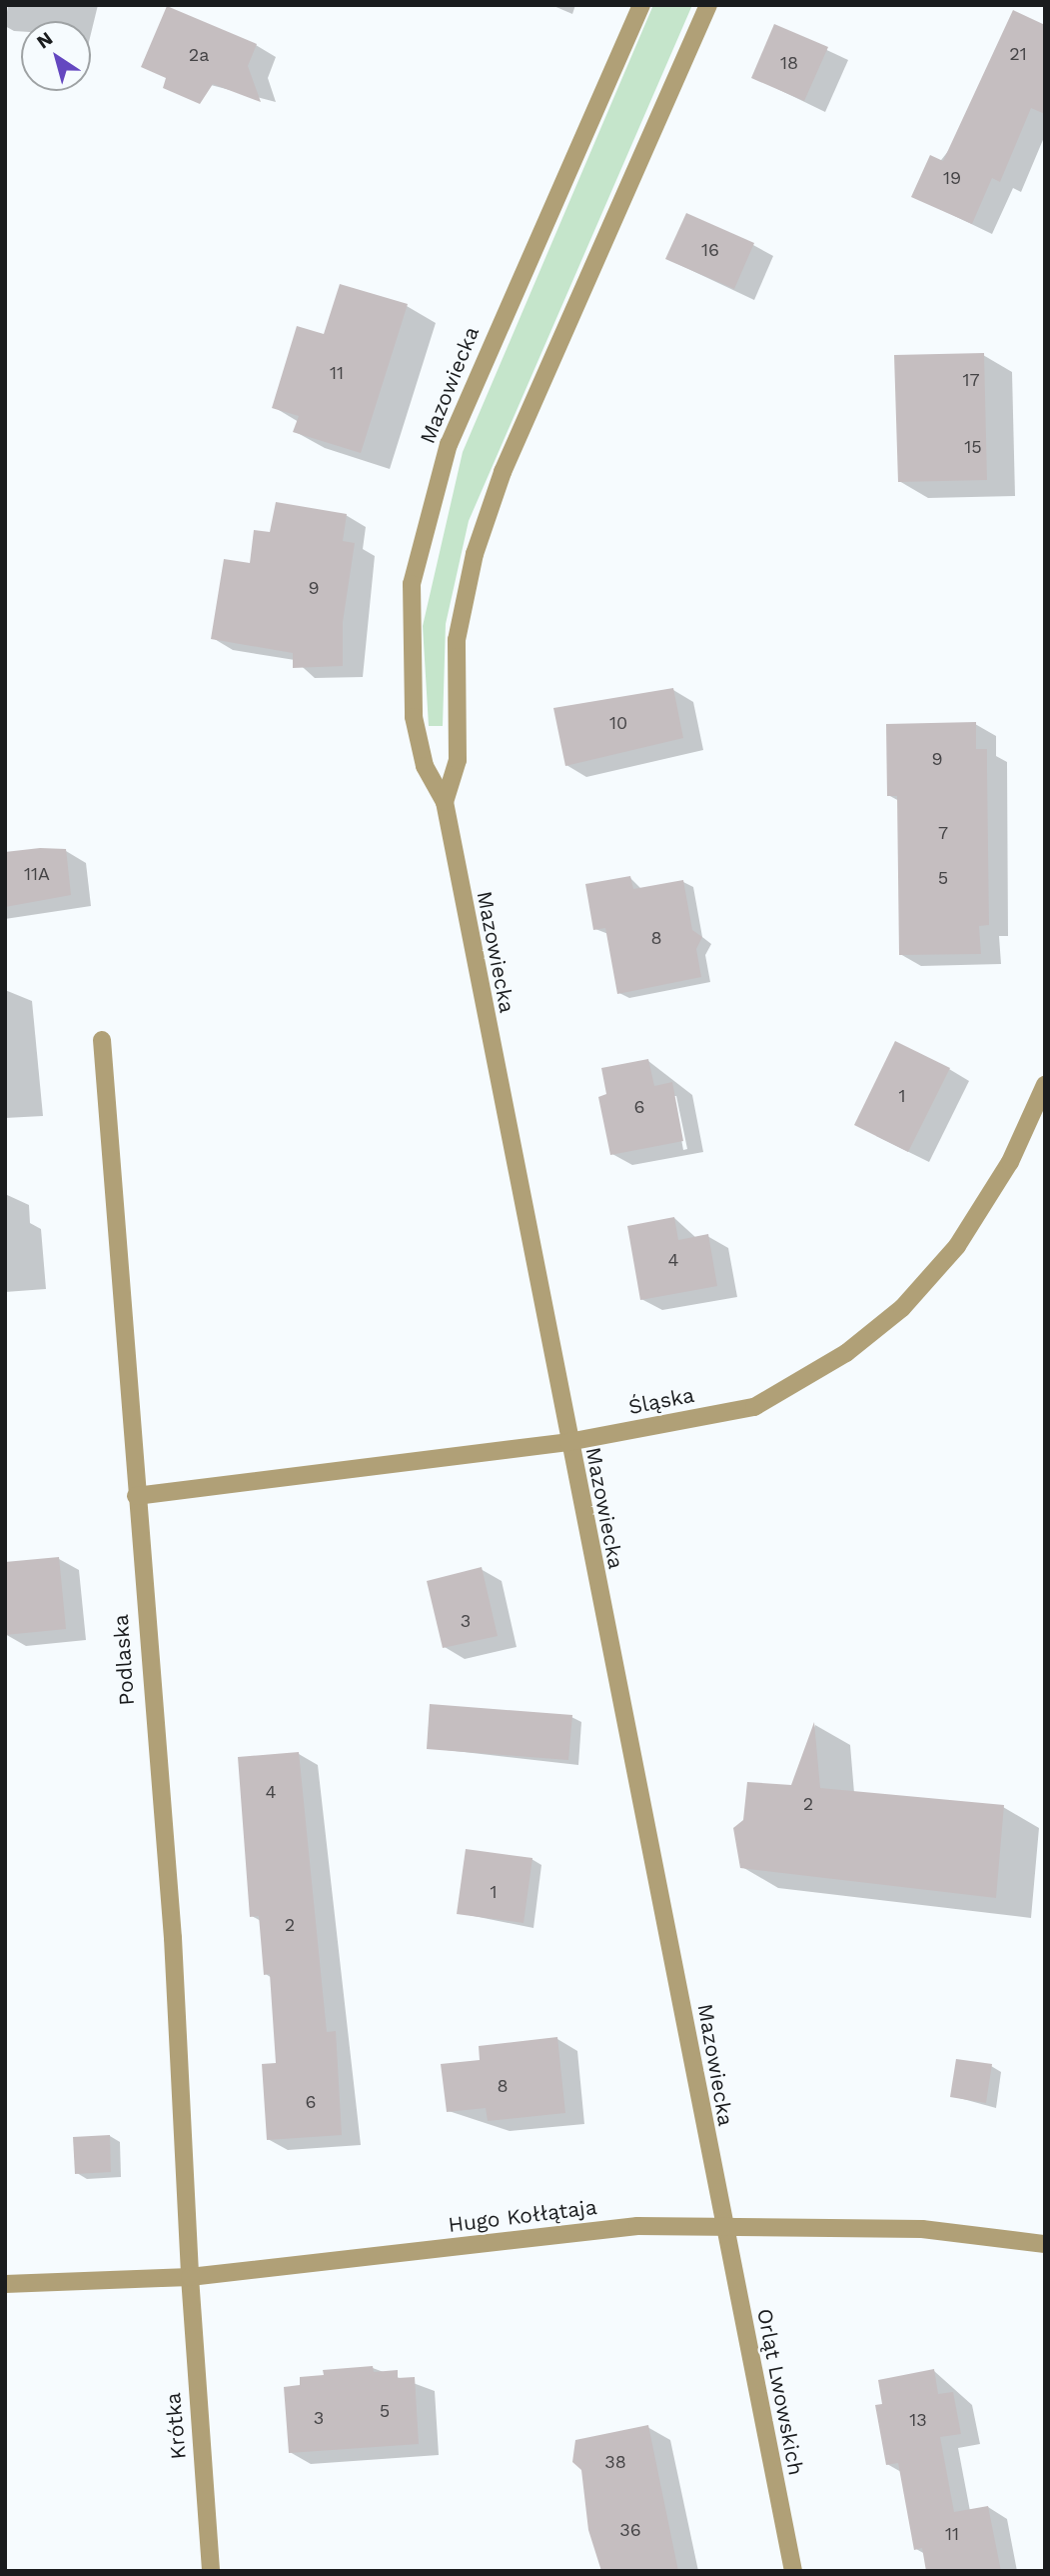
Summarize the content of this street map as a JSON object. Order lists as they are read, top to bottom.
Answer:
{
  "streets": {
    "street": [
      "Mazowiecka",
      "Śląska",
      "Podlaska",
      "Hugo Kołłątaja",
      "Orląt Lwowskich",
      "Krótka"
    ]
  },
  "crossings": [
    ["Mazowiecka", "Śląska"],
    ["Mazowiecka", "Hugo Kołłątaja"],
    ["Mazowiecka", "Orląt Lwowskich"],
    ["Śląska", "Podlaska"],
    ["Podlaska", "Hugo Kołłątaja"],
    ["Podlaska", "Krótka"],
    ["Hugo Kołłątaja", "Orląt Lwowskich"],
    ["Hugo Kołłątaja", "Krótka"]
  ],
  "house_numbers": [
    "21",
    "2a",
    "18",
    "19",
    "16",
    "11",
    "17",
    "15",
    "9",
    "10",
    "9",
    "7",
    "11A",
    "5",
    "8",
    "1",
    "6",
    "4",
    "3",
    "4",
    "2",
    "1",
    "2",
    "8",
    "6",
    "5",
    "3",
    "13",
    "38",
    "36",
    "11"
  ],
  "north": "top left"
}
